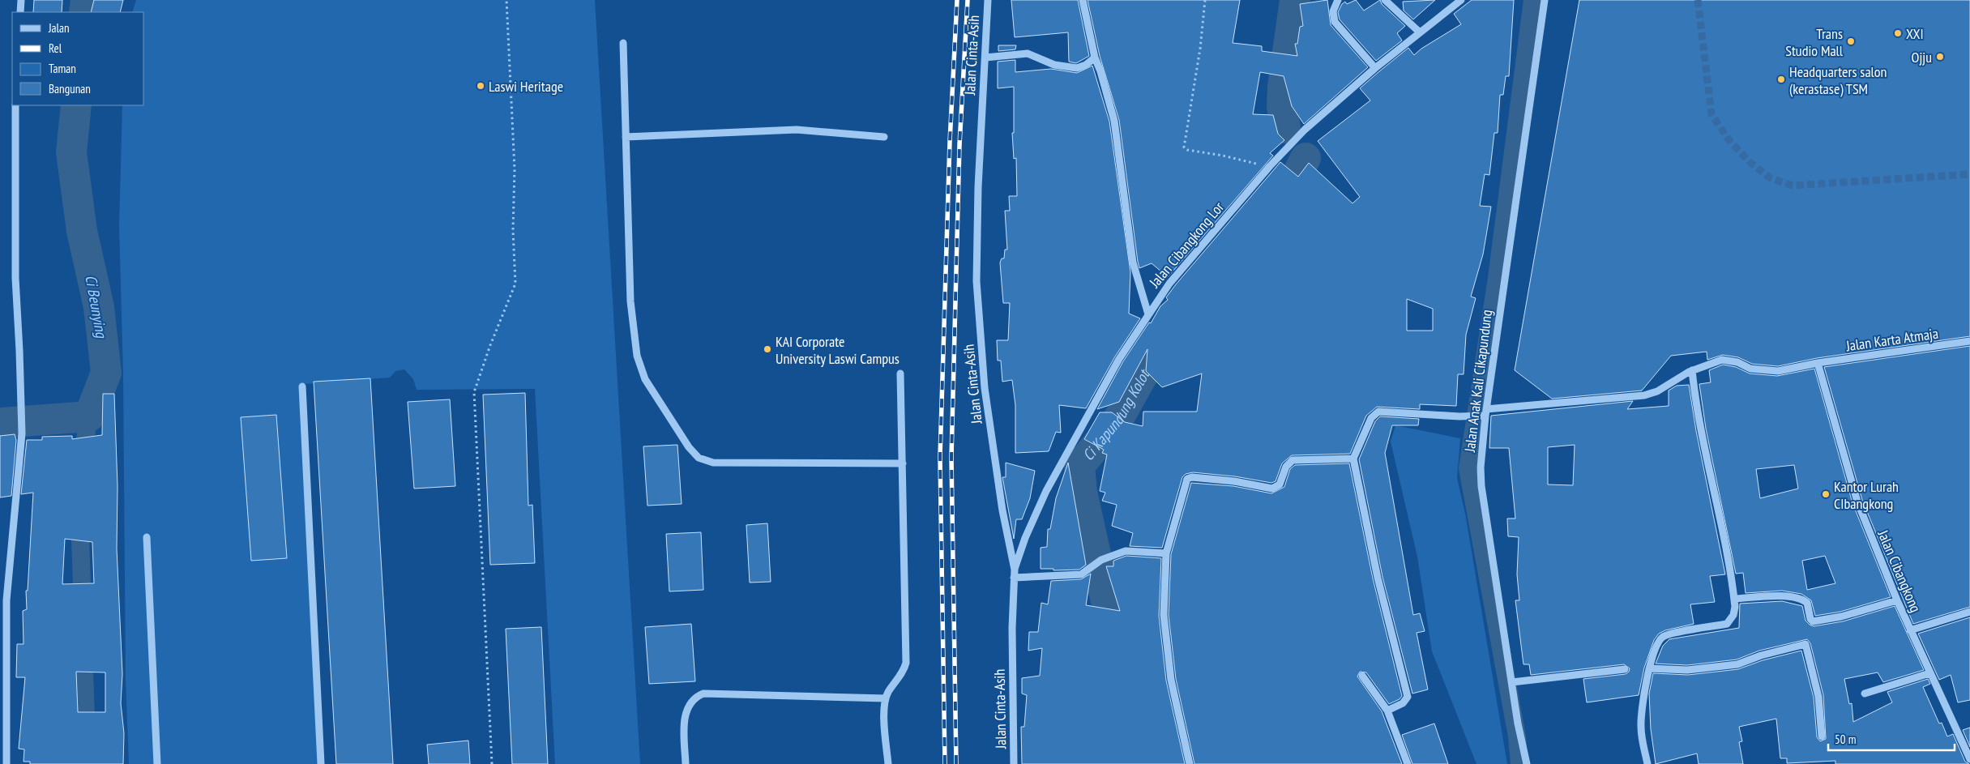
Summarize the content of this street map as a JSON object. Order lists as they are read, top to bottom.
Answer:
{
  "streets": {
    "street": [
      "Jalan Cinta-Asih",
      "Jalan Cibangkong Lor",
      "Jalan Karta Atmaja",
      "Jalan Anak Kali Cikapundung",
      "Jalan Cibangkong"
    ]
  },
  "crossings": [
    ["Jalan Cinta-Asih", "Jalan Cibangkong Lor"],
    ["Jalan Karta Atmaja", "Jalan Anak Kali Cikapundung"],
    ["Jalan Karta Atmaja", "Jalan Cibangkong"]
  ],
  "water": ["Ci Beunying", "Ci Kapundung Kolot"],
  "places": [
    "XXI",
    "Trans Studio Mall",
    "Ojju",
    "Headquarters salon (kerastase) TSM",
    "Laswi Heritage",
    "KAI Corporate University Laswi Campus",
    "Kantor Lurah CIbangkong"
  ],
  "legend": [
    "Jalan",
    "Rel",
    "Taman",
    "Bangunan"
  ],
  "scale_bar": "50 m"
}
